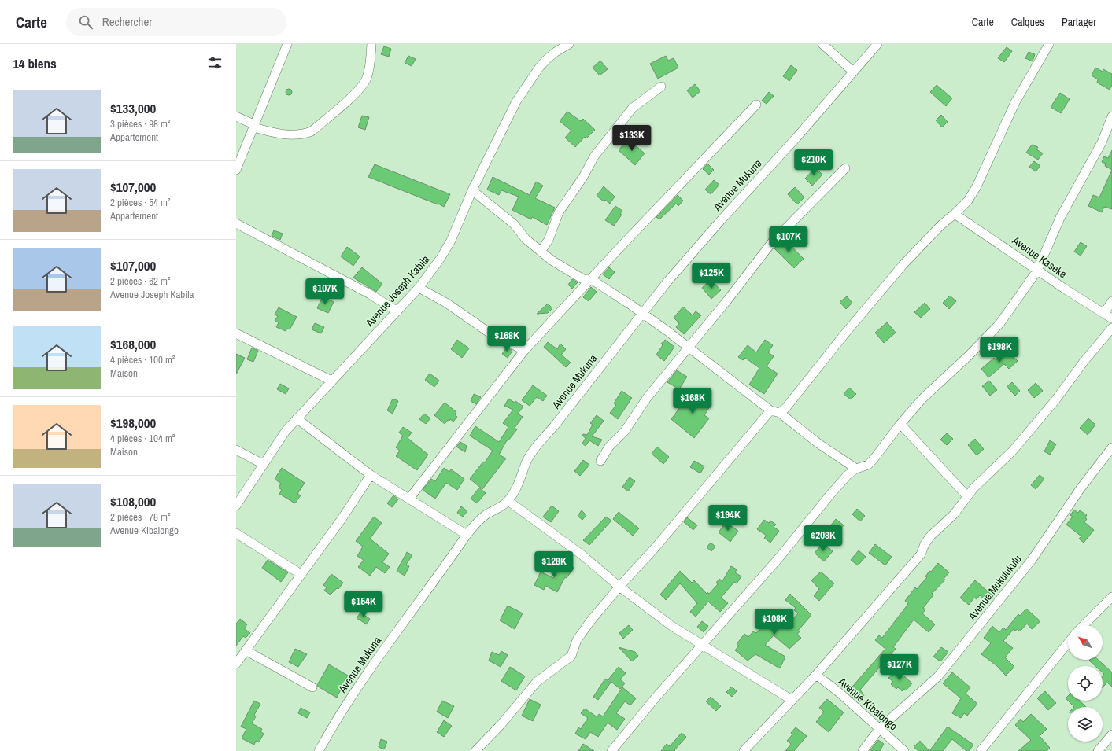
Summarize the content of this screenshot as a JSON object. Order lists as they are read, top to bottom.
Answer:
{
  "streets": {
    "street": [
      "Avenue Mukuna",
      "Avenue Kaseke",
      "Avenue Joseph Kabila",
      "Avenue Mukulukulu",
      "Avenue Kibalongo"
    ]
  },
  "crossings": [
    ["Avenue Mukulukulu", "Avenue Kibalongo"]
  ],
  "north": "top left",
  "page": {
    "header": "Carte",
    "search": "Rechercher",
    "nav": ["Carte", "Calques", "Partager"],
    "heading": "14 biens",
    "list": [
      {
        "name": "$133,000",
        "note": "3 pièces · 98 m² · Appartement"
      },
      {
        "name": "$107,000",
        "note": "2 pièces · 54 m² · Appartement"
      },
      {
        "name": "$107,000",
        "note": "2 pièces · 62 m² · Avenue Joseph Kabila"
      },
      {
        "name": "$168,000",
        "note": "4 pièces · 100 m² · Maison"
      },
      {
        "name": "$198,000",
        "note": "4 pièces · 104 m² · Maison"
      },
      {
        "name": "$108,000",
        "note": "2 pièces · 78 m² · Avenue Kibalongo"
      }
    ],
    "price": [
      "$133K",
      "$210K",
      "$107K",
      "$125K",
      "$107K",
      "$168K",
      "$198K",
      "$168K",
      "$194K",
      "$208K",
      "$128K",
      "$154K",
      "$108K",
      "$127K"
    ]
  }
}
